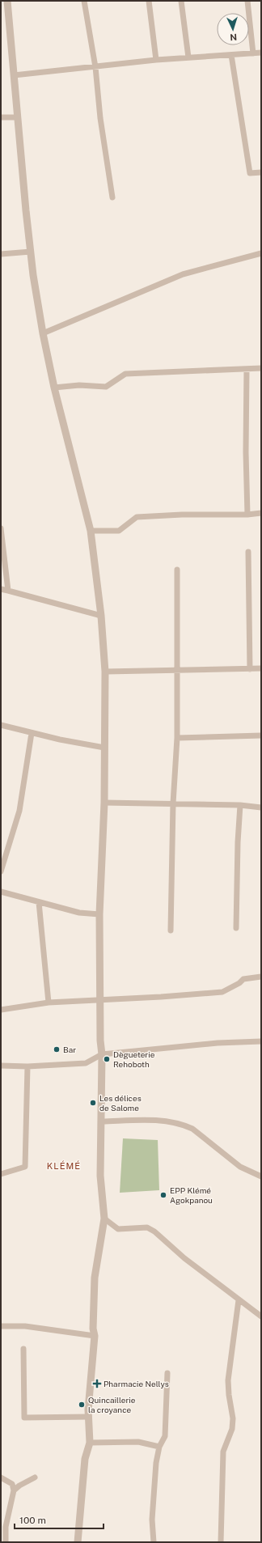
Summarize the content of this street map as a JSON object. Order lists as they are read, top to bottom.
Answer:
{
  "districts": ["KLÉMÉ"],
  "places": {
    "other": [
      "Bar",
      "Dègueterie Rehoboth",
      "Les délices de Salome",
      "EPP Klémé Agokpanou",
      "Quincaillerie la croyance"
    ],
    "health": ["Pharmacie Nellys"]
  },
  "scale_bar": "100 m",
  "north": "bottom"
}
